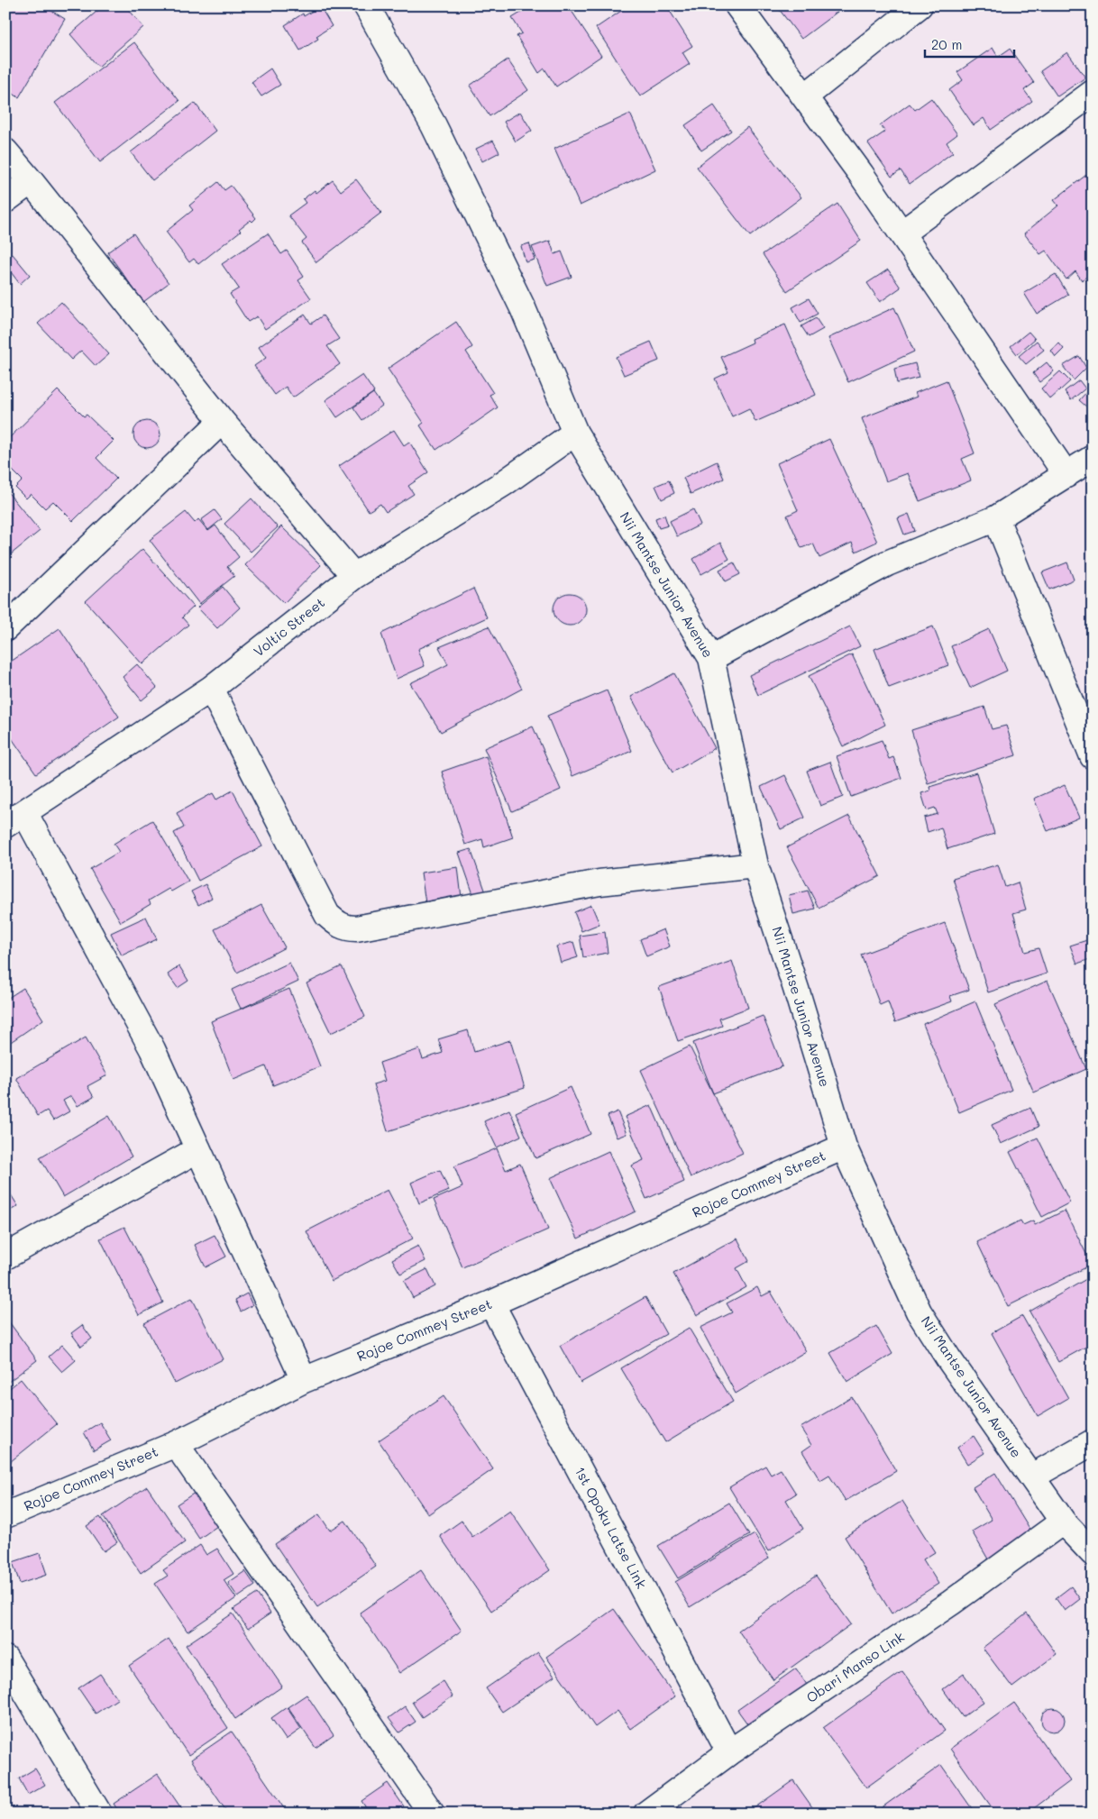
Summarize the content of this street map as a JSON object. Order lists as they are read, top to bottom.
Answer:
{
  "streets": {
    "street": [
      "Nii Mantse Junior Avenue",
      "Voltic Street",
      "Rojoe Commey Street",
      "1st Opoku Latse Link",
      "Obari Manso Link"
    ]
  },
  "crossings": [
    ["Nii Mantse Junior Avenue", "Voltic Street"],
    ["Nii Mantse Junior Avenue", "Rojoe Commey Street"],
    ["Nii Mantse Junior Avenue", "Obari Manso Link"],
    ["Rojoe Commey Street", "1st Opoku Latse Link"],
    ["1st Opoku Latse Link", "Obari Manso Link"]
  ],
  "scale_bar": "20 m"
}
